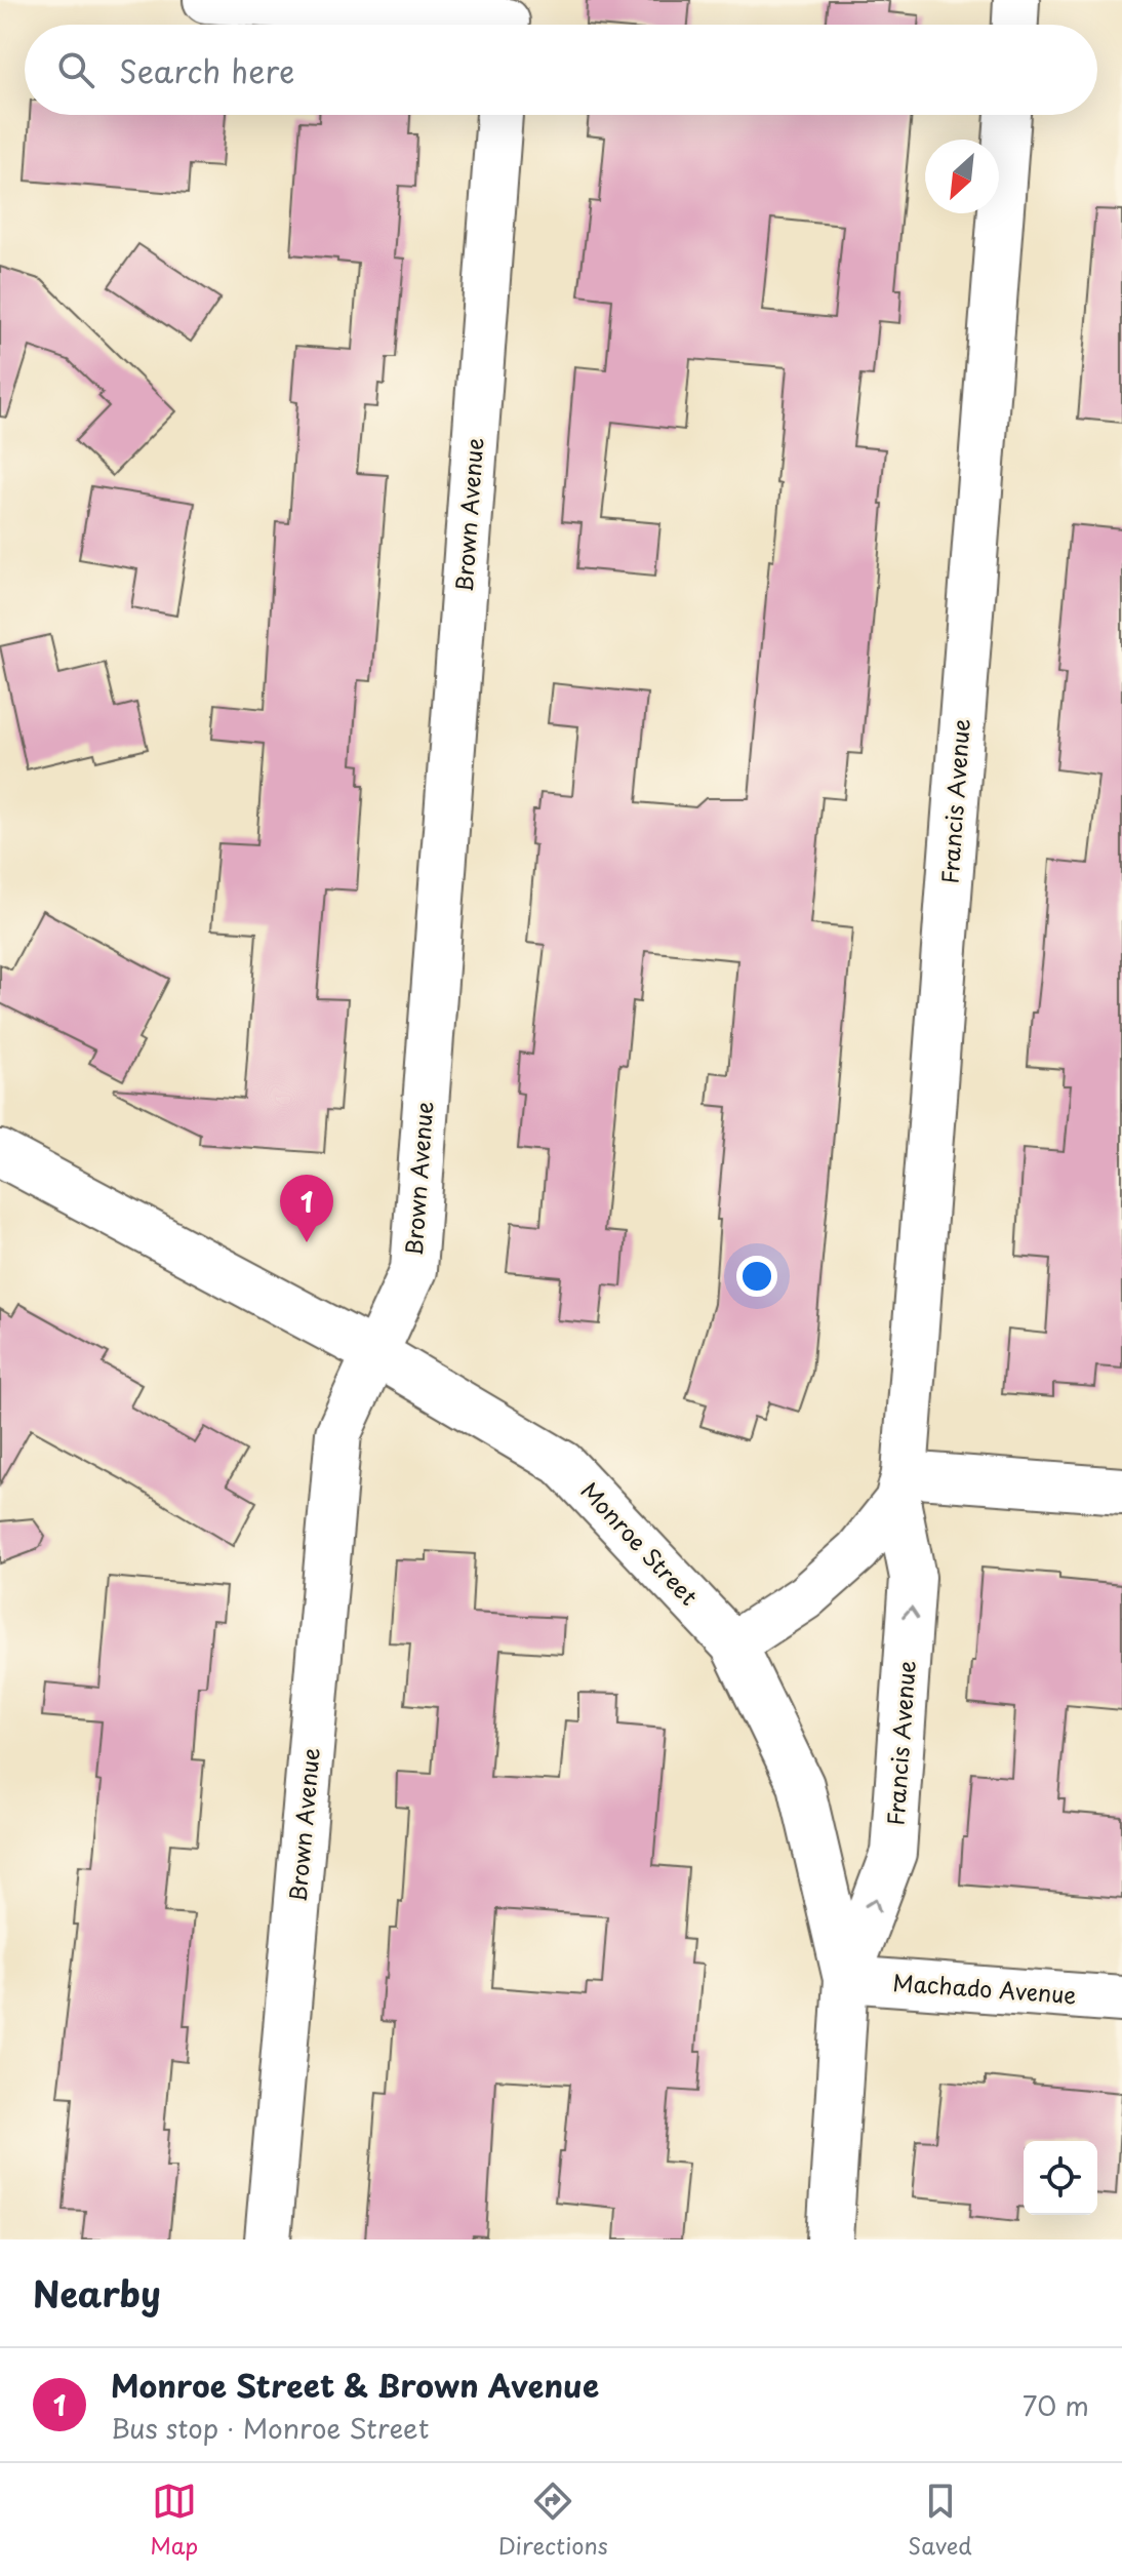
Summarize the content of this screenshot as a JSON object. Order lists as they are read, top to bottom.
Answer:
{
  "streets": {
    "street": [
      "Brown Avenue",
      "Francis Avenue",
      "Monroe Street",
      "Machado Avenue"
    ]
  },
  "crossings": [
    ["Brown Avenue", "Monroe Street"],
    ["Francis Avenue", "Monroe Street"],
    ["Francis Avenue", "Machado Avenue"],
    ["Monroe Street", "Machado Avenue"]
  ],
  "north": "bottom left",
  "page": {
    "search": "Search here",
    "pins": "1",
    "heading": "Nearby",
    "list": [
      {
        "mark": "1",
        "name": "Monroe Street & Brown Avenue",
        "note": "Bus stop · Monroe Street",
        "value": "70 m"
      }
    ],
    "nav": ["Map", "Directions", "Saved"]
  }
}
